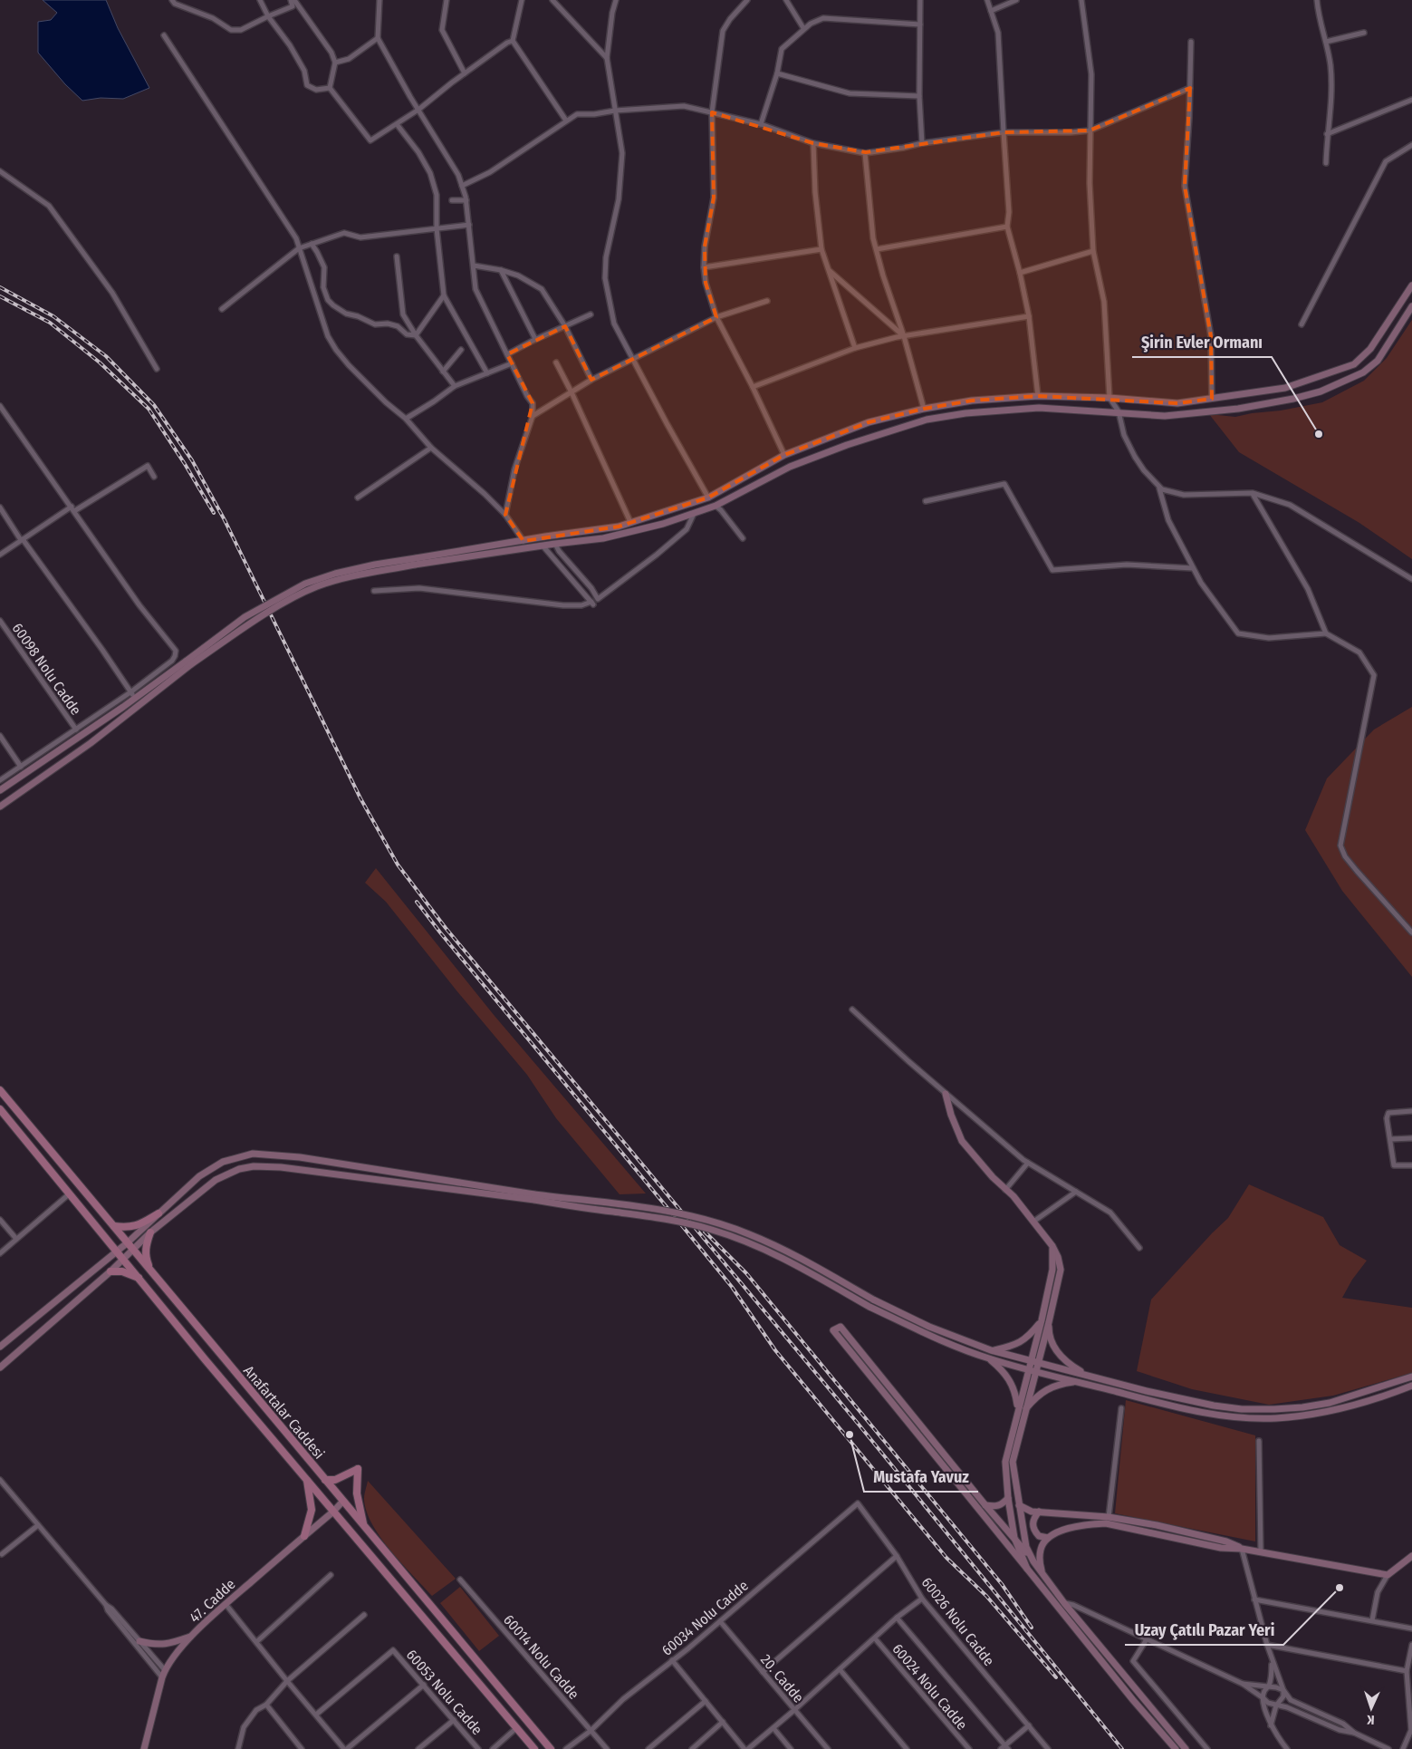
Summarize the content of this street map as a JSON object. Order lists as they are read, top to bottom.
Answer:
{
  "streets": {
    "main road": ["Anafartalar Caddesi"],
    "street": [
      "60098 Nolu Cadde",
      "47. Cadde",
      "60034 Nolu Cadde",
      "60026 Nolu Cadde",
      "60014 Nolu Cadde",
      "20. Cadde",
      "60024 Nolu Cadde",
      "60053 Nolu Cadde"
    ]
  },
  "crossings": [
    ["Anafartalar Caddesi", "47. Cadde"],
    ["60034 Nolu Cadde", "60026 Nolu Cadde"],
    ["60034 Nolu Cadde", "60014 Nolu Cadde"],
    ["60034 Nolu Cadde", "20. Cadde"]
  ],
  "places": ["Şirin Evler Ormanı", "Mustafa Yavuz", "Uzay Çatılı Pazar Yeri"],
  "north": "bottom"
}
